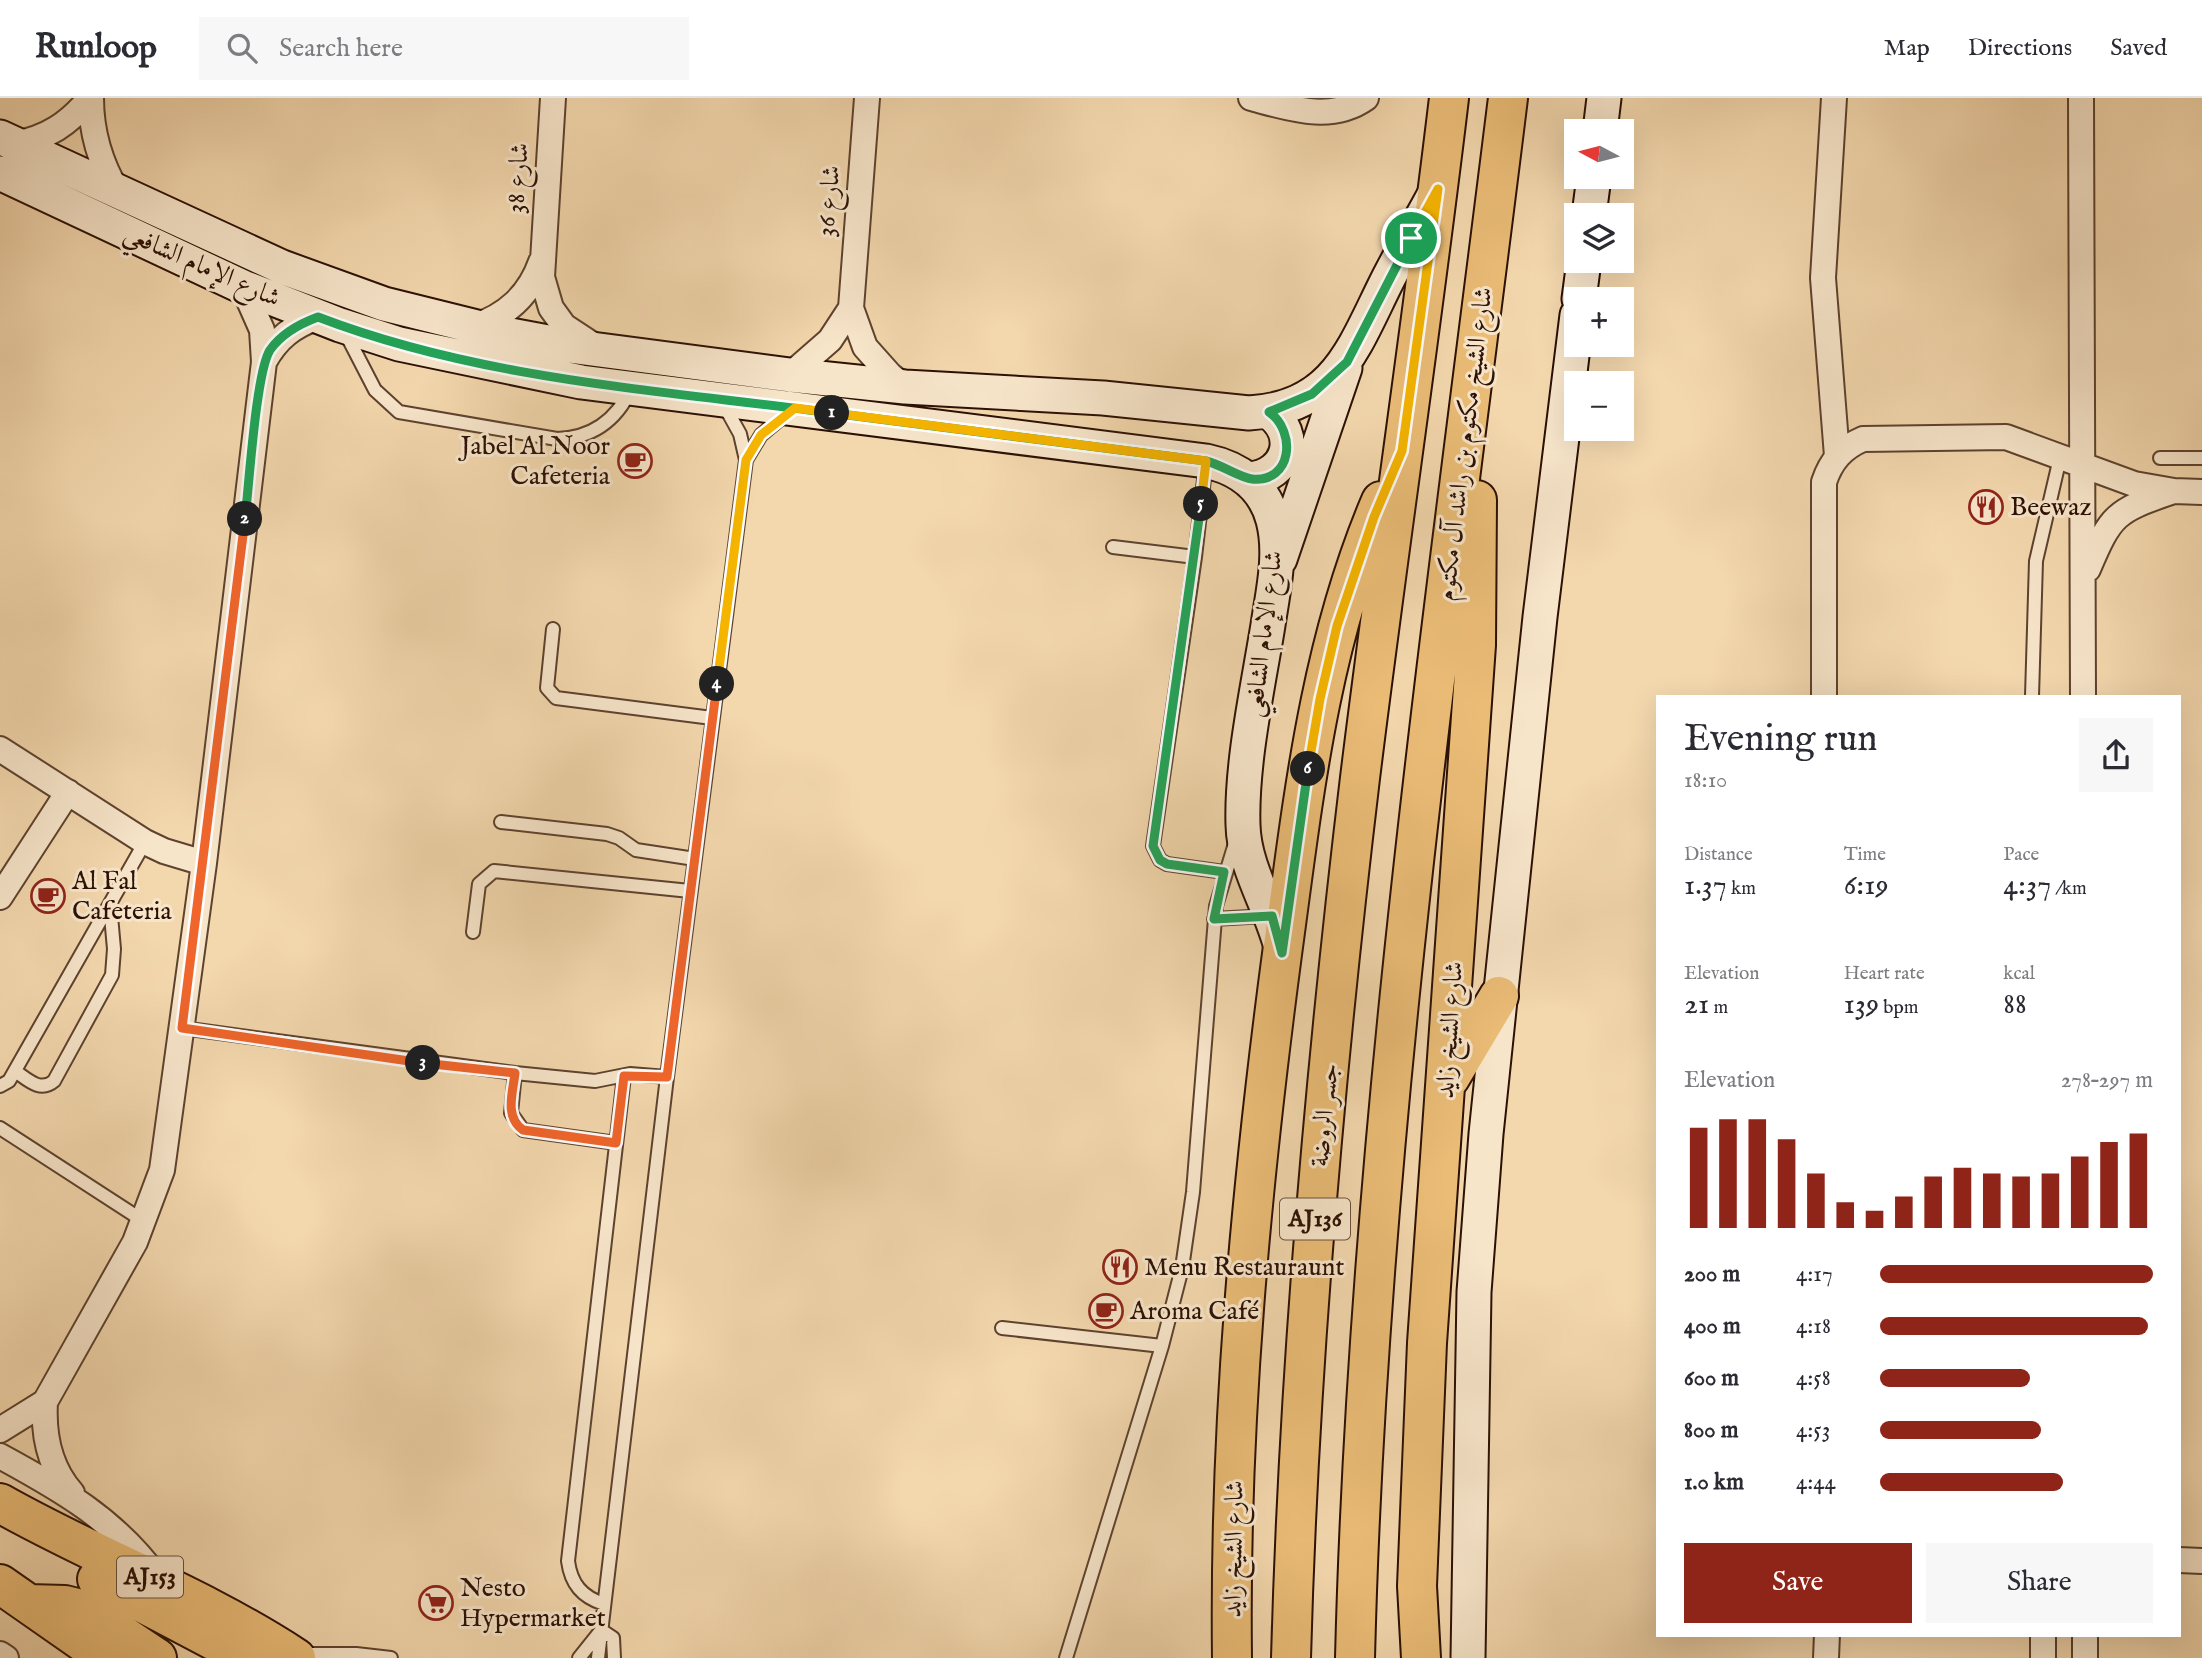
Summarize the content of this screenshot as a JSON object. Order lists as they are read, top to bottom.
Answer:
{
  "streets": {
    "main road": [
      "شارع الشيخ مكتوم بن راشد آل مكتوم",
      "شارع الشيخ زايد",
      "جسر الروضة",
      "AJ136",
      "AJ153"
    ],
    "street": ["شارع 38", "شارع 36", "شارع الإمام الشافعي"]
  },
  "crossings": [
    ["شارع 38", "شارع الإمام الشافعي"],
    ["شارع 36", "شارع الإمام الشافعي"],
    ["شارع الإمام الشافعي", "شارع الشيخ زايد"],
    ["شارع الشيخ مكتوم بن راشد آل مكتوم", "شارع الشيخ زايد"],
    ["شارع الشيخ زايد", "جسر الروضة"]
  ],
  "places": {
    "cafe": ["Jabel Al Noor Cafeteria", "Al Fal Cafeteria", "Aroma Café"],
    "restaurant": ["Beewaz", "Menu Restauraunt"],
    "supermarket": ["Nesto Hypermarket"]
  },
  "north": "left",
  "page": {
    "header": "Runloop",
    "search": "Search here",
    "nav": ["Map", "Directions", "Saved"],
    "map_buttons": ["+", "−"],
    "pins": [
      "1",
      "5",
      "2",
      "4",
      "6",
      "3"
    ],
    "heading": ["Evening run", "18:10"],
    "stats": [
      ["Distance", "1.37 km"],
      ["Time", "6:19"],
      ["Pace", "4:37 /km"],
      ["Elevation", "21 m"],
      ["Heart rate", "139 bpm"],
      ["kcal", "88"]
    ],
    "chart": ["Elevation", "278–297 m"],
    "list": [
      {
        "name": "200 m",
        "note": "4:17"
      },
      {
        "name": "400 m",
        "note": "4:18"
      },
      {
        "name": "600 m",
        "note": "4:58"
      },
      {
        "name": "800 m",
        "note": "4:53"
      },
      {
        "name": "1.0 km",
        "note": "4:44"
      }
    ],
    "buttons": ["Save", "Share"]
  }
}
